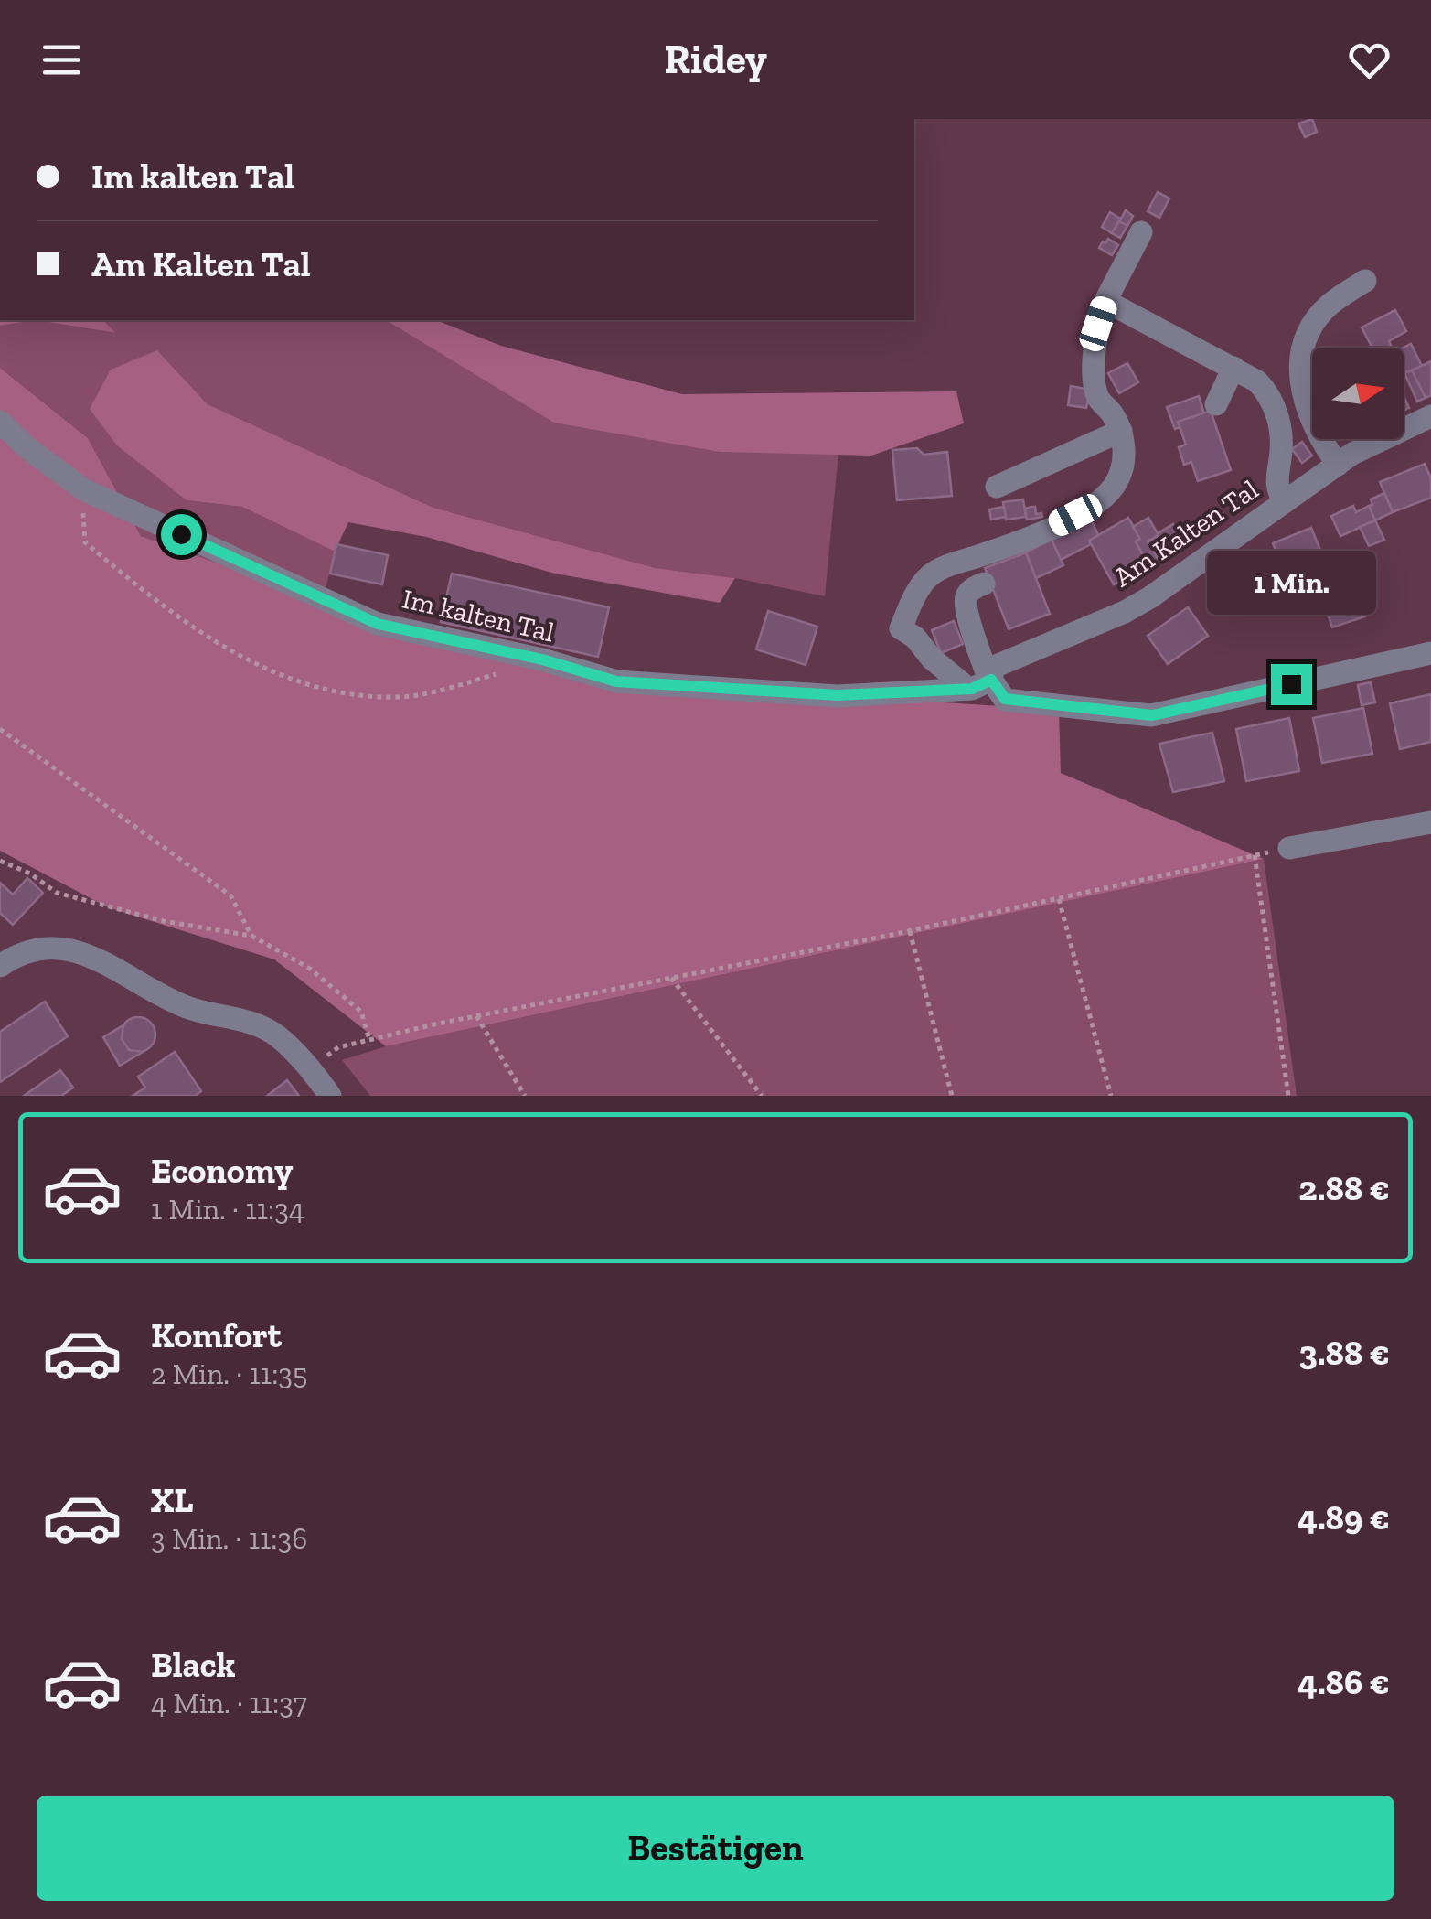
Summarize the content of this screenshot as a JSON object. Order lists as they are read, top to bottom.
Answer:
{
  "streets": {
    "street": ["Am Kalten Tal", "Im kalten Tal"]
  },
  "crossings": [
    ["Am Kalten Tal", "Im kalten Tal"]
  ],
  "north": "right",
  "page": {
    "header": "Ridey",
    "banner": ["Im kalten Tal", "Am Kalten Tal"],
    "bubble": "1 Min.",
    "list": [
      {
        "name": "Economy",
        "note": "1 Min. · 11:34",
        "value": "2.88 €"
      },
      {
        "name": "Komfort",
        "note": "2 Min. · 11:35",
        "value": "3.88 €"
      },
      {
        "name": "XL",
        "note": "3 Min. · 11:36",
        "value": "4.89 €"
      },
      {
        "name": "Black",
        "note": "4 Min. · 11:37",
        "value": "4.86 €"
      }
    ],
    "buttons": "Bestätigen"
  }
}
